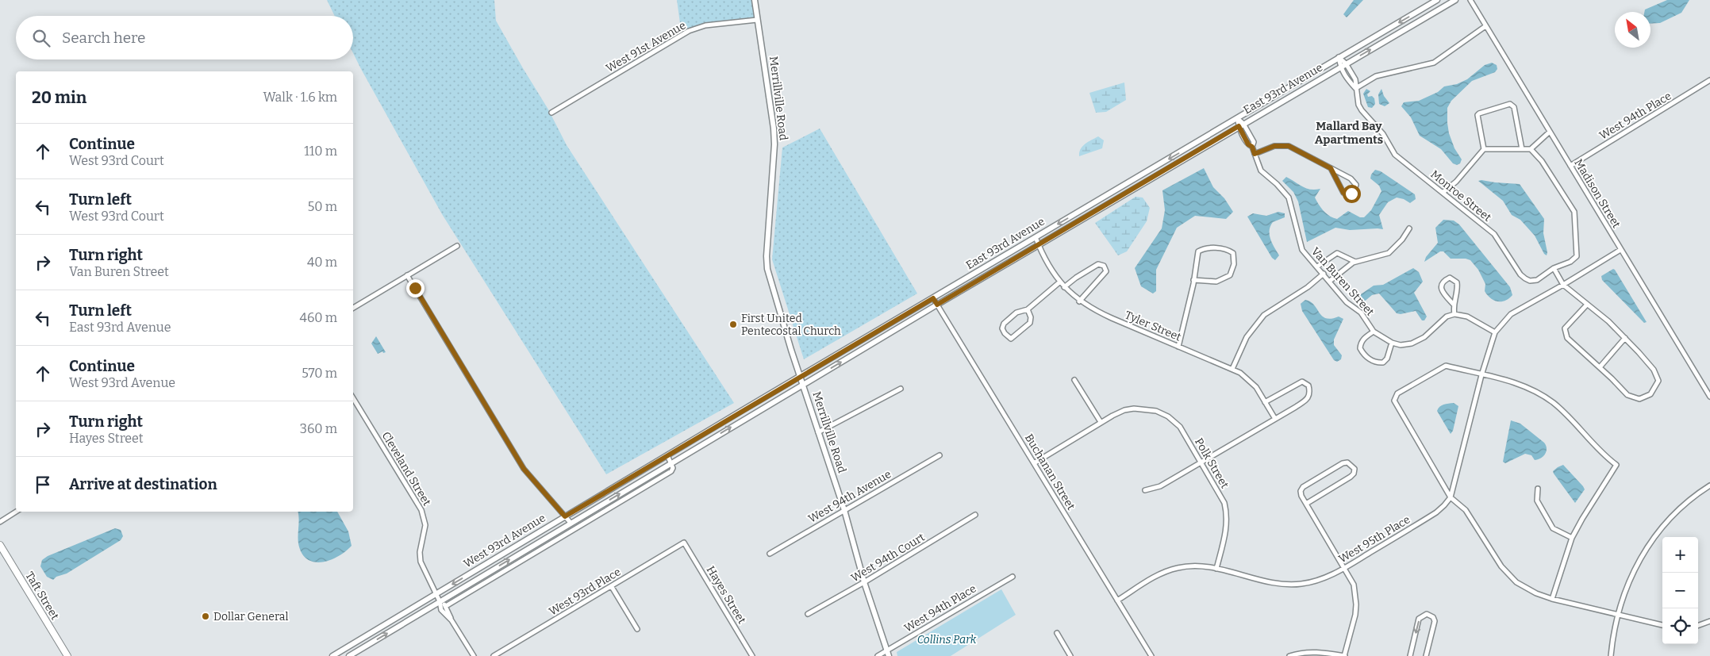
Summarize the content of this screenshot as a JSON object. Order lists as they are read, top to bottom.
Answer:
{
  "streets": {
    "main road": ["Taft Street"],
    "street": [
      "West 91st Avenue",
      "East 93rd Avenue",
      "Merrillville Road",
      "West 94th Place",
      "Madison Street",
      "Monroe Street",
      "Van Buren Street",
      "Tyler Street",
      "Polk Street",
      "Cleveland Street",
      "Buchanan Street",
      "West 94th Avenue",
      "West 95th Place",
      "West 93rd Avenue",
      "West 94th Court",
      "West 93rd Place",
      "Hayes Street"
    ]
  },
  "crossings": [
    ["West 91st Avenue", "Merrillville Road"],
    ["East 93rd Avenue", "Monroe Street"],
    ["East 93rd Avenue", "Van Buren Street"],
    ["East 93rd Avenue", "Tyler Street"],
    ["East 93rd Avenue", "Buchanan Street"],
    ["East 93rd Avenue", "West 93rd Avenue"],
    ["Merrillville Road", "West 94th Place"],
    ["Merrillville Road", "West 94th Avenue"],
    ["Merrillville Road", "West 93rd Avenue"],
    ["Merrillville Road", "West 94th Court"],
    ["West 94th Place", "Madison Street"],
    ["Madison Street", "West 95th Place"],
    ["Polk Street", "West 95th Place"],
    ["Cleveland Street", "West 93rd Avenue"],
    ["Buchanan Street", "West 95th Place"],
    ["Buchanan Street", "West 93rd Avenue"],
    ["West 93rd Place", "Hayes Street"]
  ],
  "districts": ["Mallard Bay Apartments"],
  "parks": ["Collins Park"],
  "places": ["First United Pentecostal Church", "Dollar General"],
  "north": "top left",
  "page": {
    "search": "Search here",
    "heading": ["20 min", "Walk · 1.6 km"],
    "list": [
      ["Continue", "West 93rd Court", "110 m"],
      ["Turn left", "West 93rd Court", "50 m"],
      ["Turn right", "Van Buren Street", "40 m"],
      ["Turn left", "East 93rd Avenue", "460 m"],
      ["Continue", "West 93rd Avenue", "570 m"],
      ["Turn right", "Hayes Street", "360 m"],
      "Arrive at destination"
    ],
    "map_buttons": ["+", "−"]
  }
}
